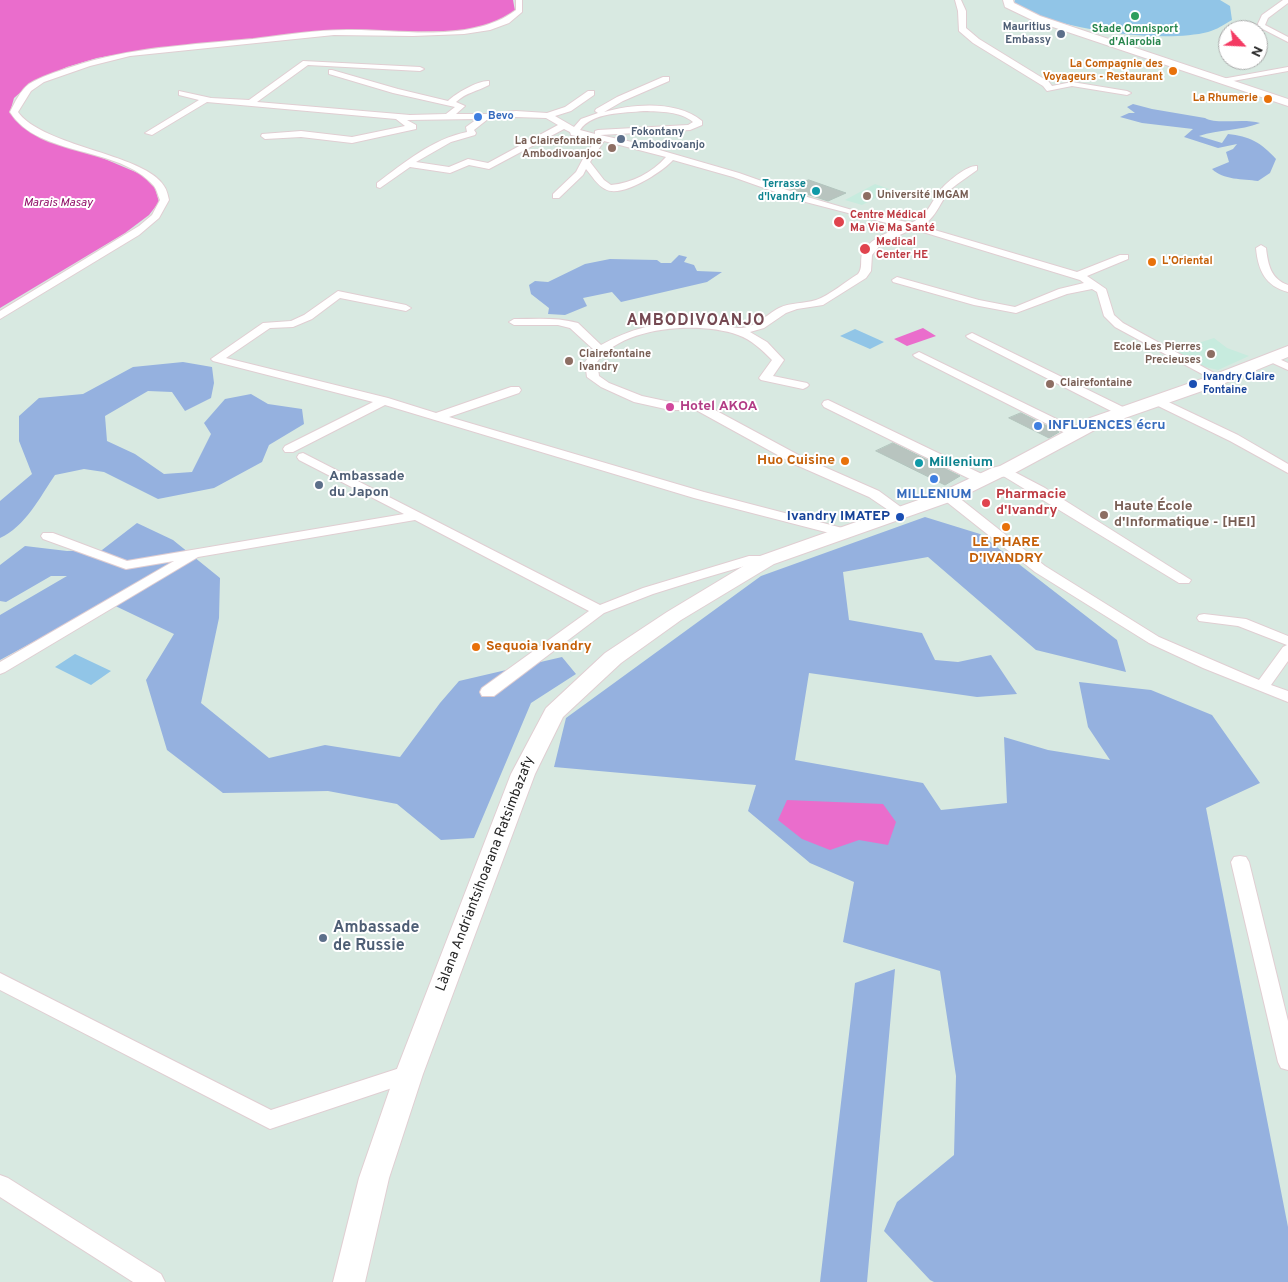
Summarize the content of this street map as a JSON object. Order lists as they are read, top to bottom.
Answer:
{
  "streets": {
    "main road": ["Làlana Andriantsihoarana Ratsimbazafy"]
  },
  "districts": ["AMBODIVOANJO"],
  "water": ["Marais Masay"],
  "places": [
    "Stade Omnisport d'Alarobia",
    "Mauritius Embassy",
    "La Compagnie des Voyageurs - Restaurant",
    "La Rhumerie",
    "Bevo",
    "Fokontany Ambodivoanjo",
    "La Clairefontaine Ambodivoanjoc",
    "Terrasse d'Ivandry",
    "Université IMGAM",
    "Centre Médical Ma Vie Ma Santé",
    "Medical Center HE",
    "L'Oriental",
    "Ecole Les Pierres Precieuses",
    "Clairefontaine Ivandry",
    "Clairefontaine",
    "Ivandry Claire Fontaine",
    "Hotel AKOA",
    "INFLUENCES écru",
    "Huo Cuisine",
    "Millenium",
    "MILLENIUM",
    "Ambassade du Japon",
    "Pharmacie d'Ivandry",
    "Haute École d'Informatique - [HEI]",
    "Ivandry IMATEP",
    "LE PHARE D'IVANDRY",
    "Sequoia Ivandry",
    "Ambassade de Russie"
  ],
  "north": "bottom right"
}
